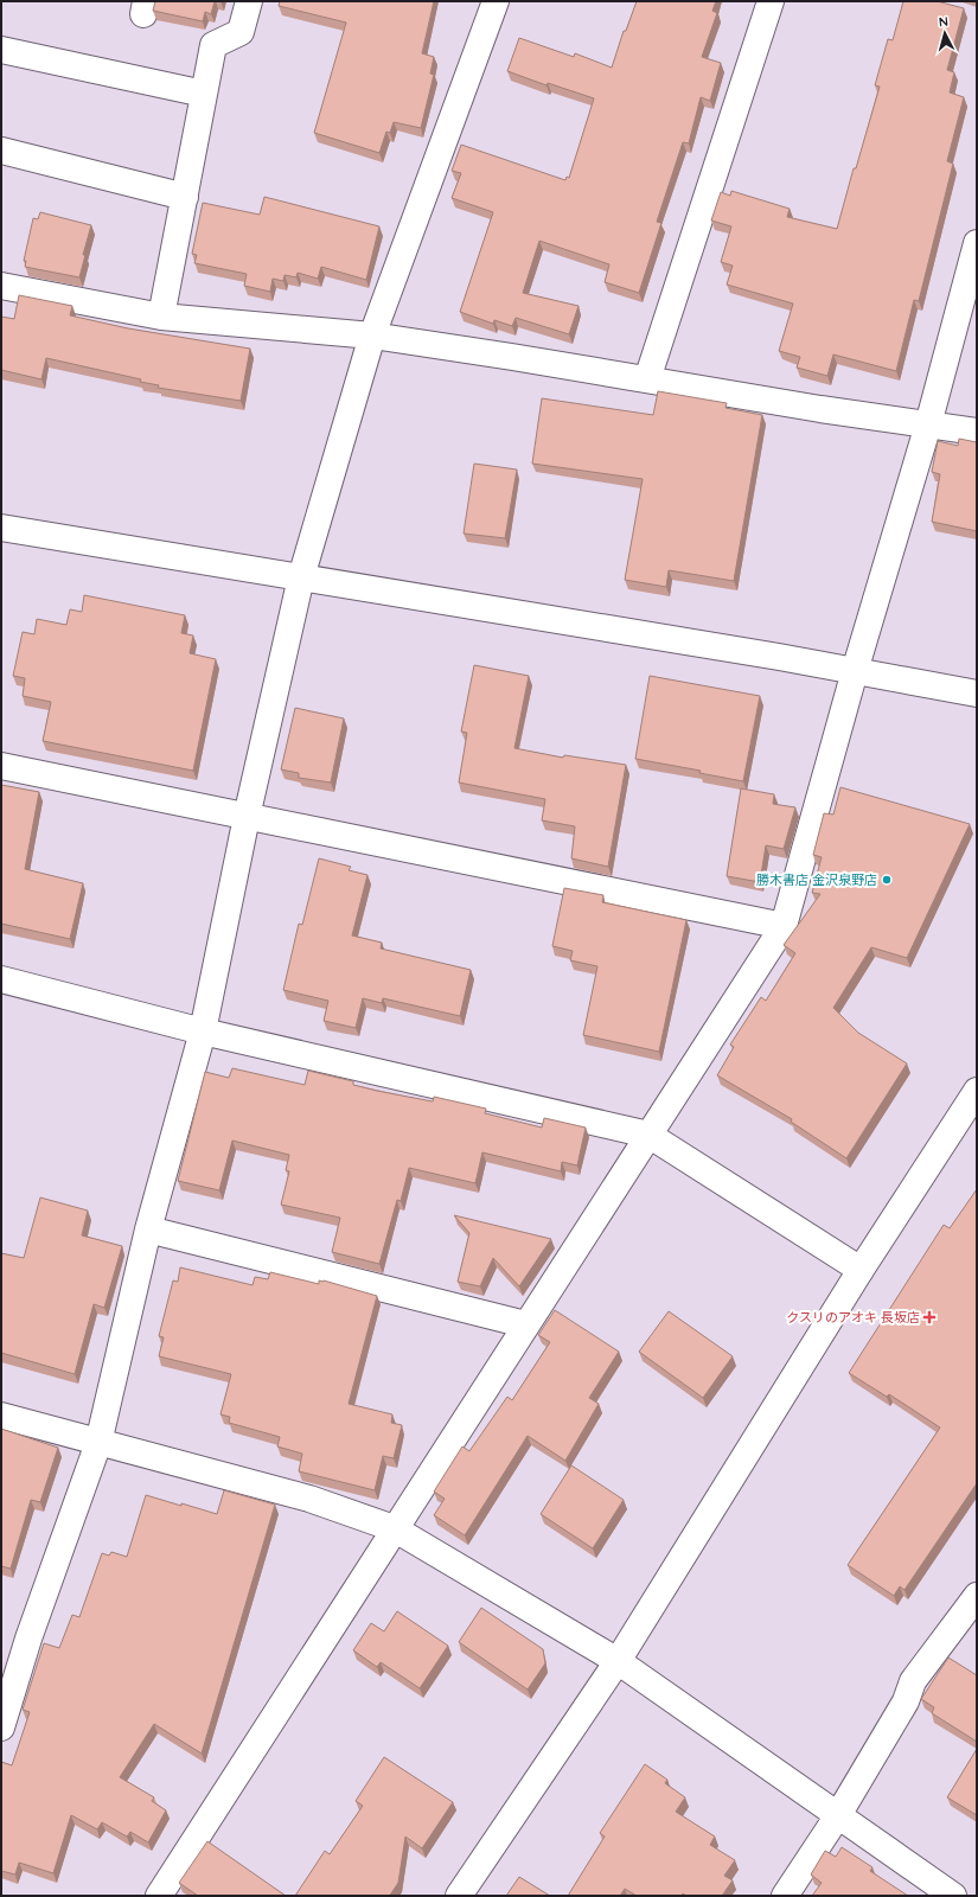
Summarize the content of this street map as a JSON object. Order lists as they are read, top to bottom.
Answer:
{
  "places": {
    "other": ["勝木書店 金沢泉野店"],
    "health": ["クスリのアオキ 長坂店"]
  },
  "north": "top"
}
